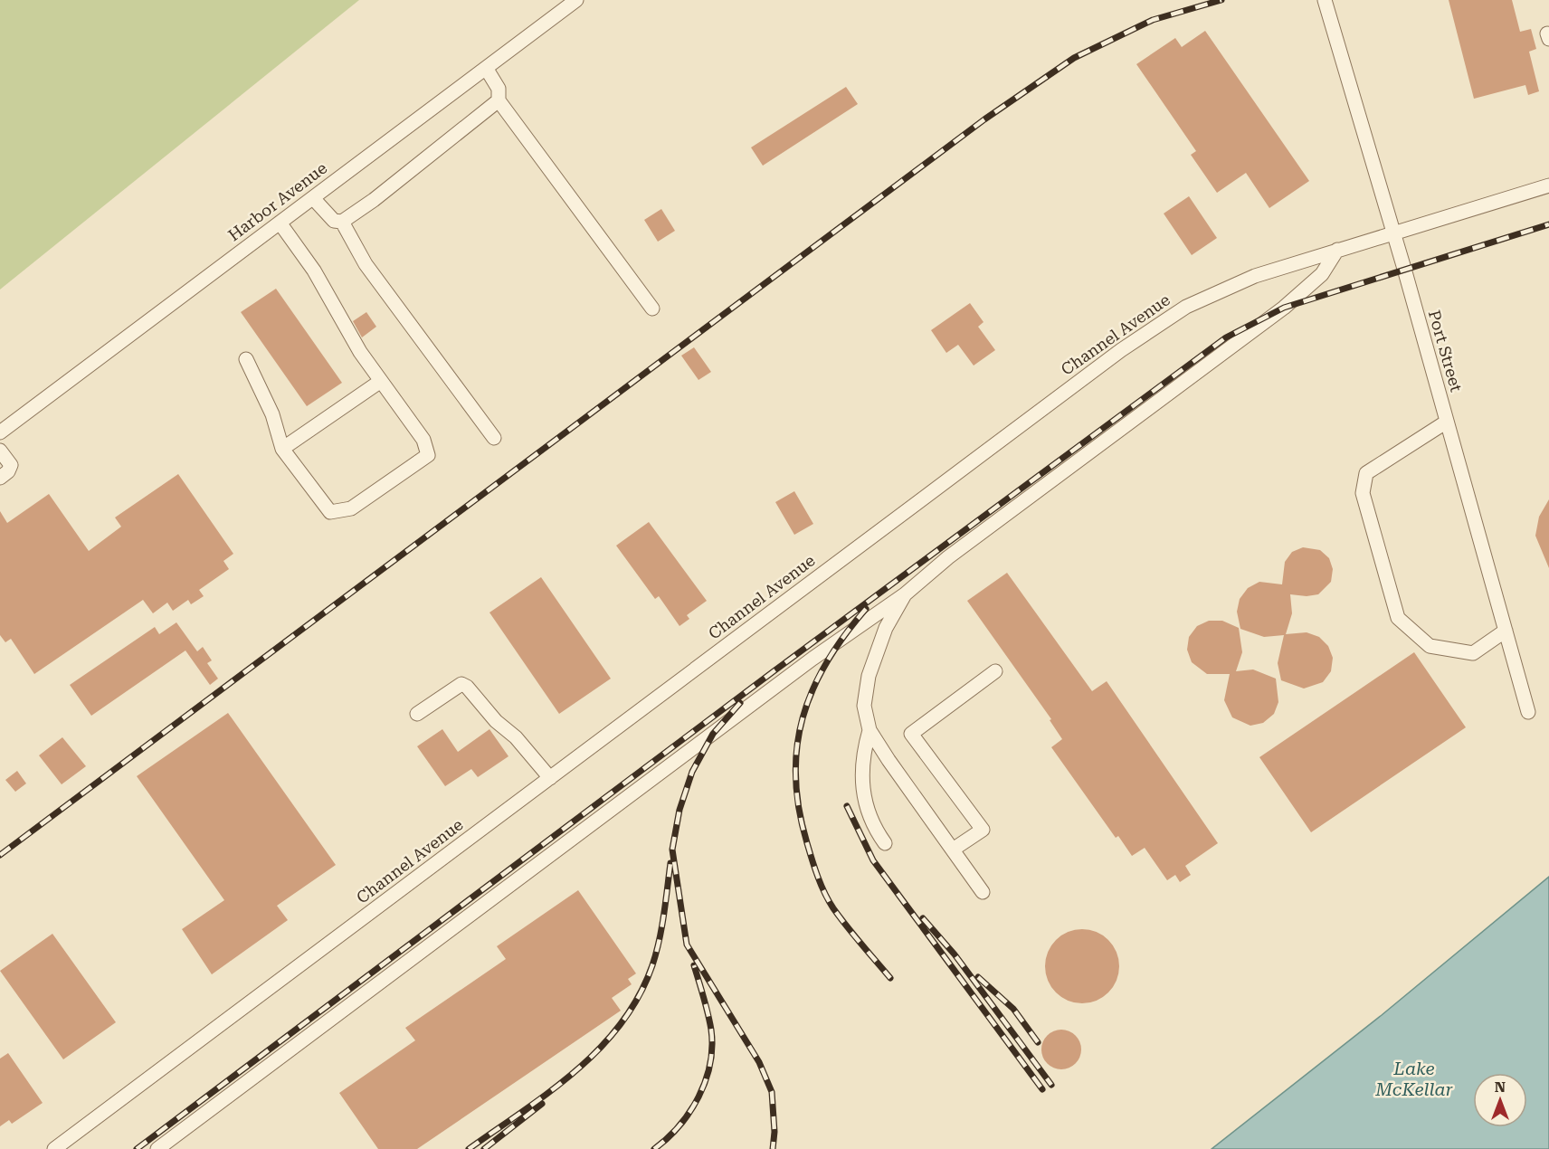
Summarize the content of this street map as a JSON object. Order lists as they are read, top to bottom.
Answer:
{
  "streets": {
    "street": ["Harbor Avenue", "Channel Avenue", "Port Street"]
  },
  "crossings": [
    ["Channel Avenue", "Port Street"]
  ],
  "water": ["Lake McKellar"],
  "north": "top"
}
